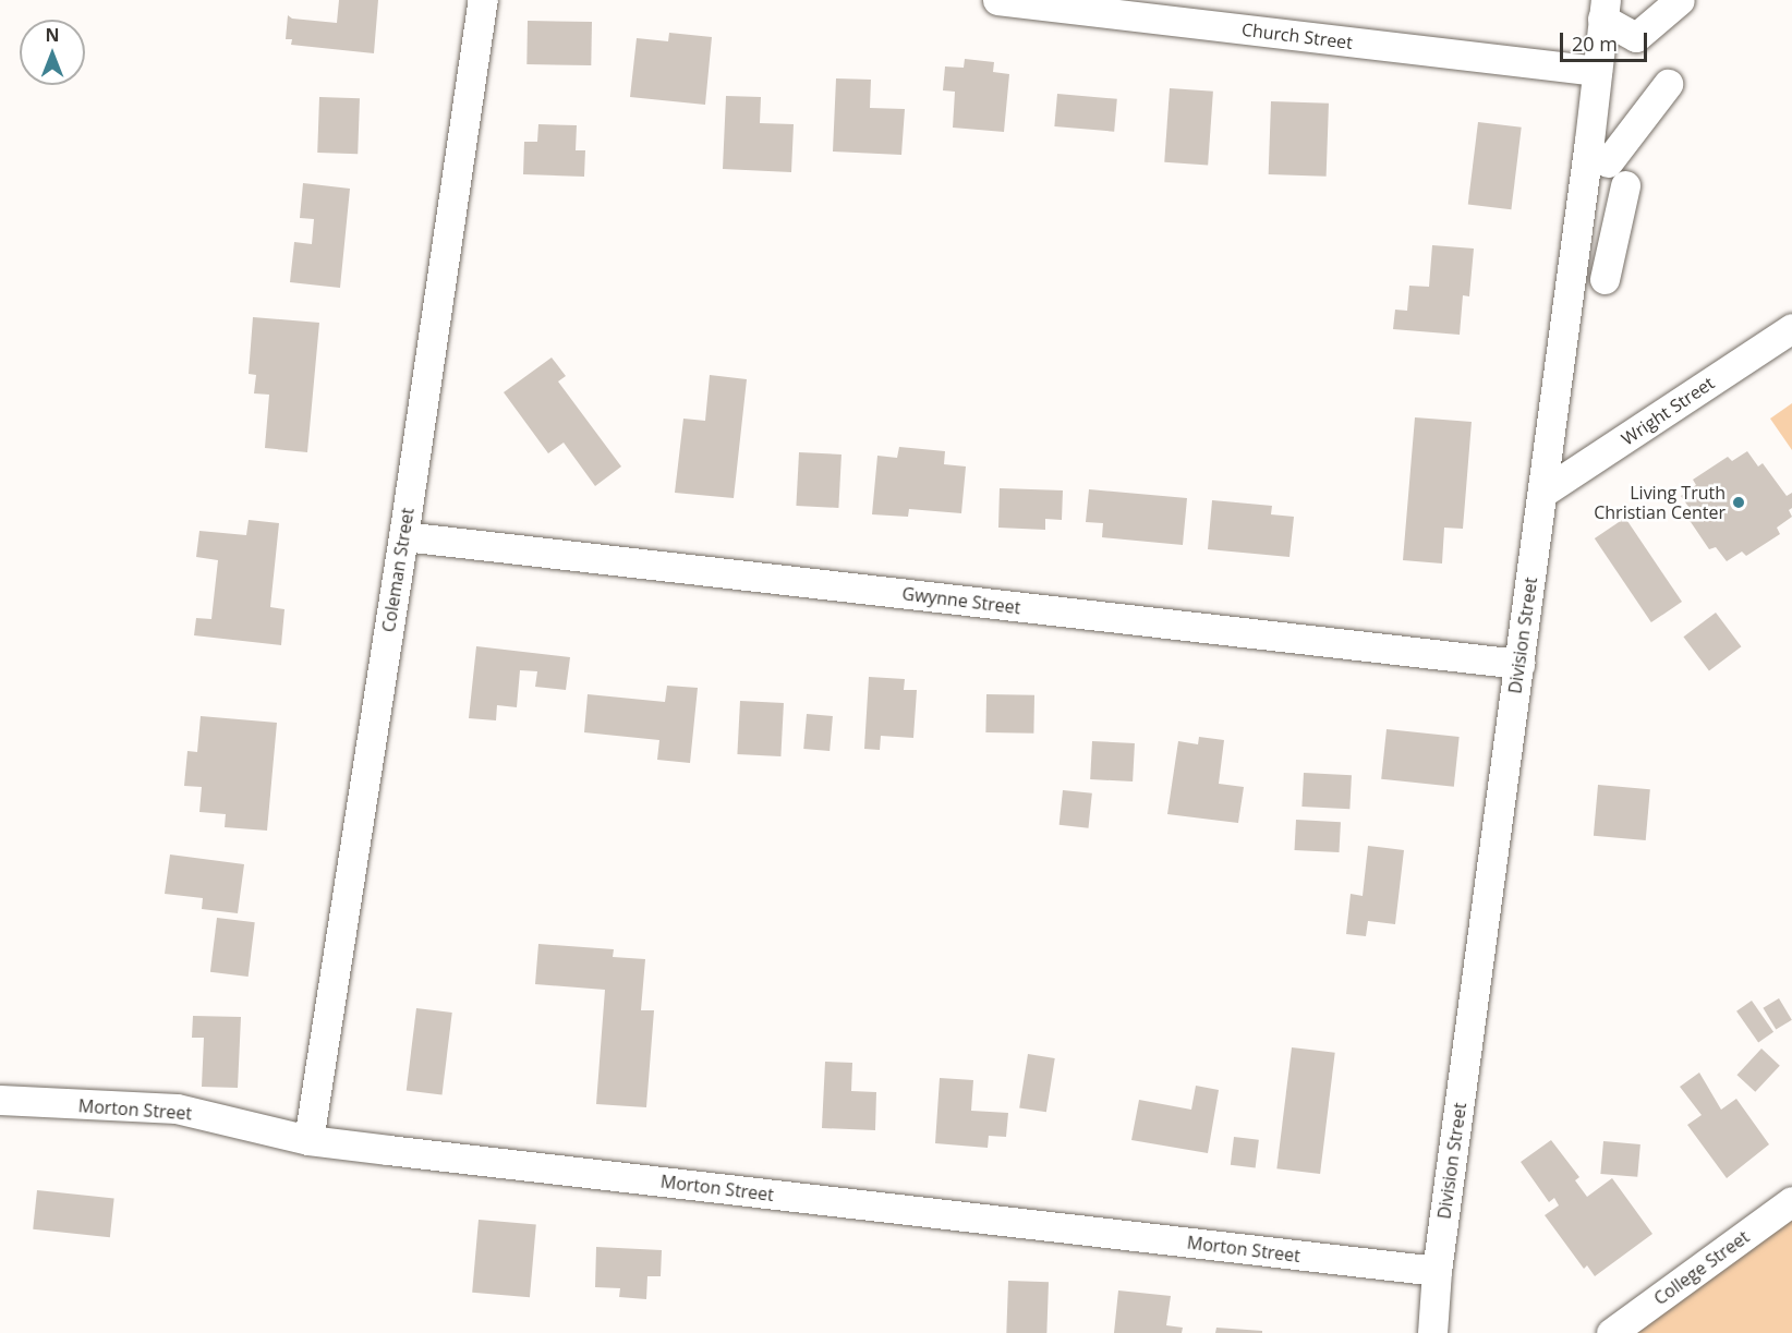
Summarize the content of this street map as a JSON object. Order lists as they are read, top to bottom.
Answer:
{
  "streets": {
    "street": [
      "Church Street",
      "Wright Street",
      "Coleman Street",
      "Gwynne Street",
      "Division Street",
      "Morton Street",
      "College Street"
    ]
  },
  "crossings": [
    ["Church Street", "Division Street"],
    ["Wright Street", "Division Street"],
    ["Coleman Street", "Gwynne Street"],
    ["Coleman Street", "Morton Street"],
    ["Gwynne Street", "Division Street"],
    ["Division Street", "Morton Street"]
  ],
  "places": ["Living Truth Christian Center"],
  "scale_bar": "20 m",
  "north": "top"
}
